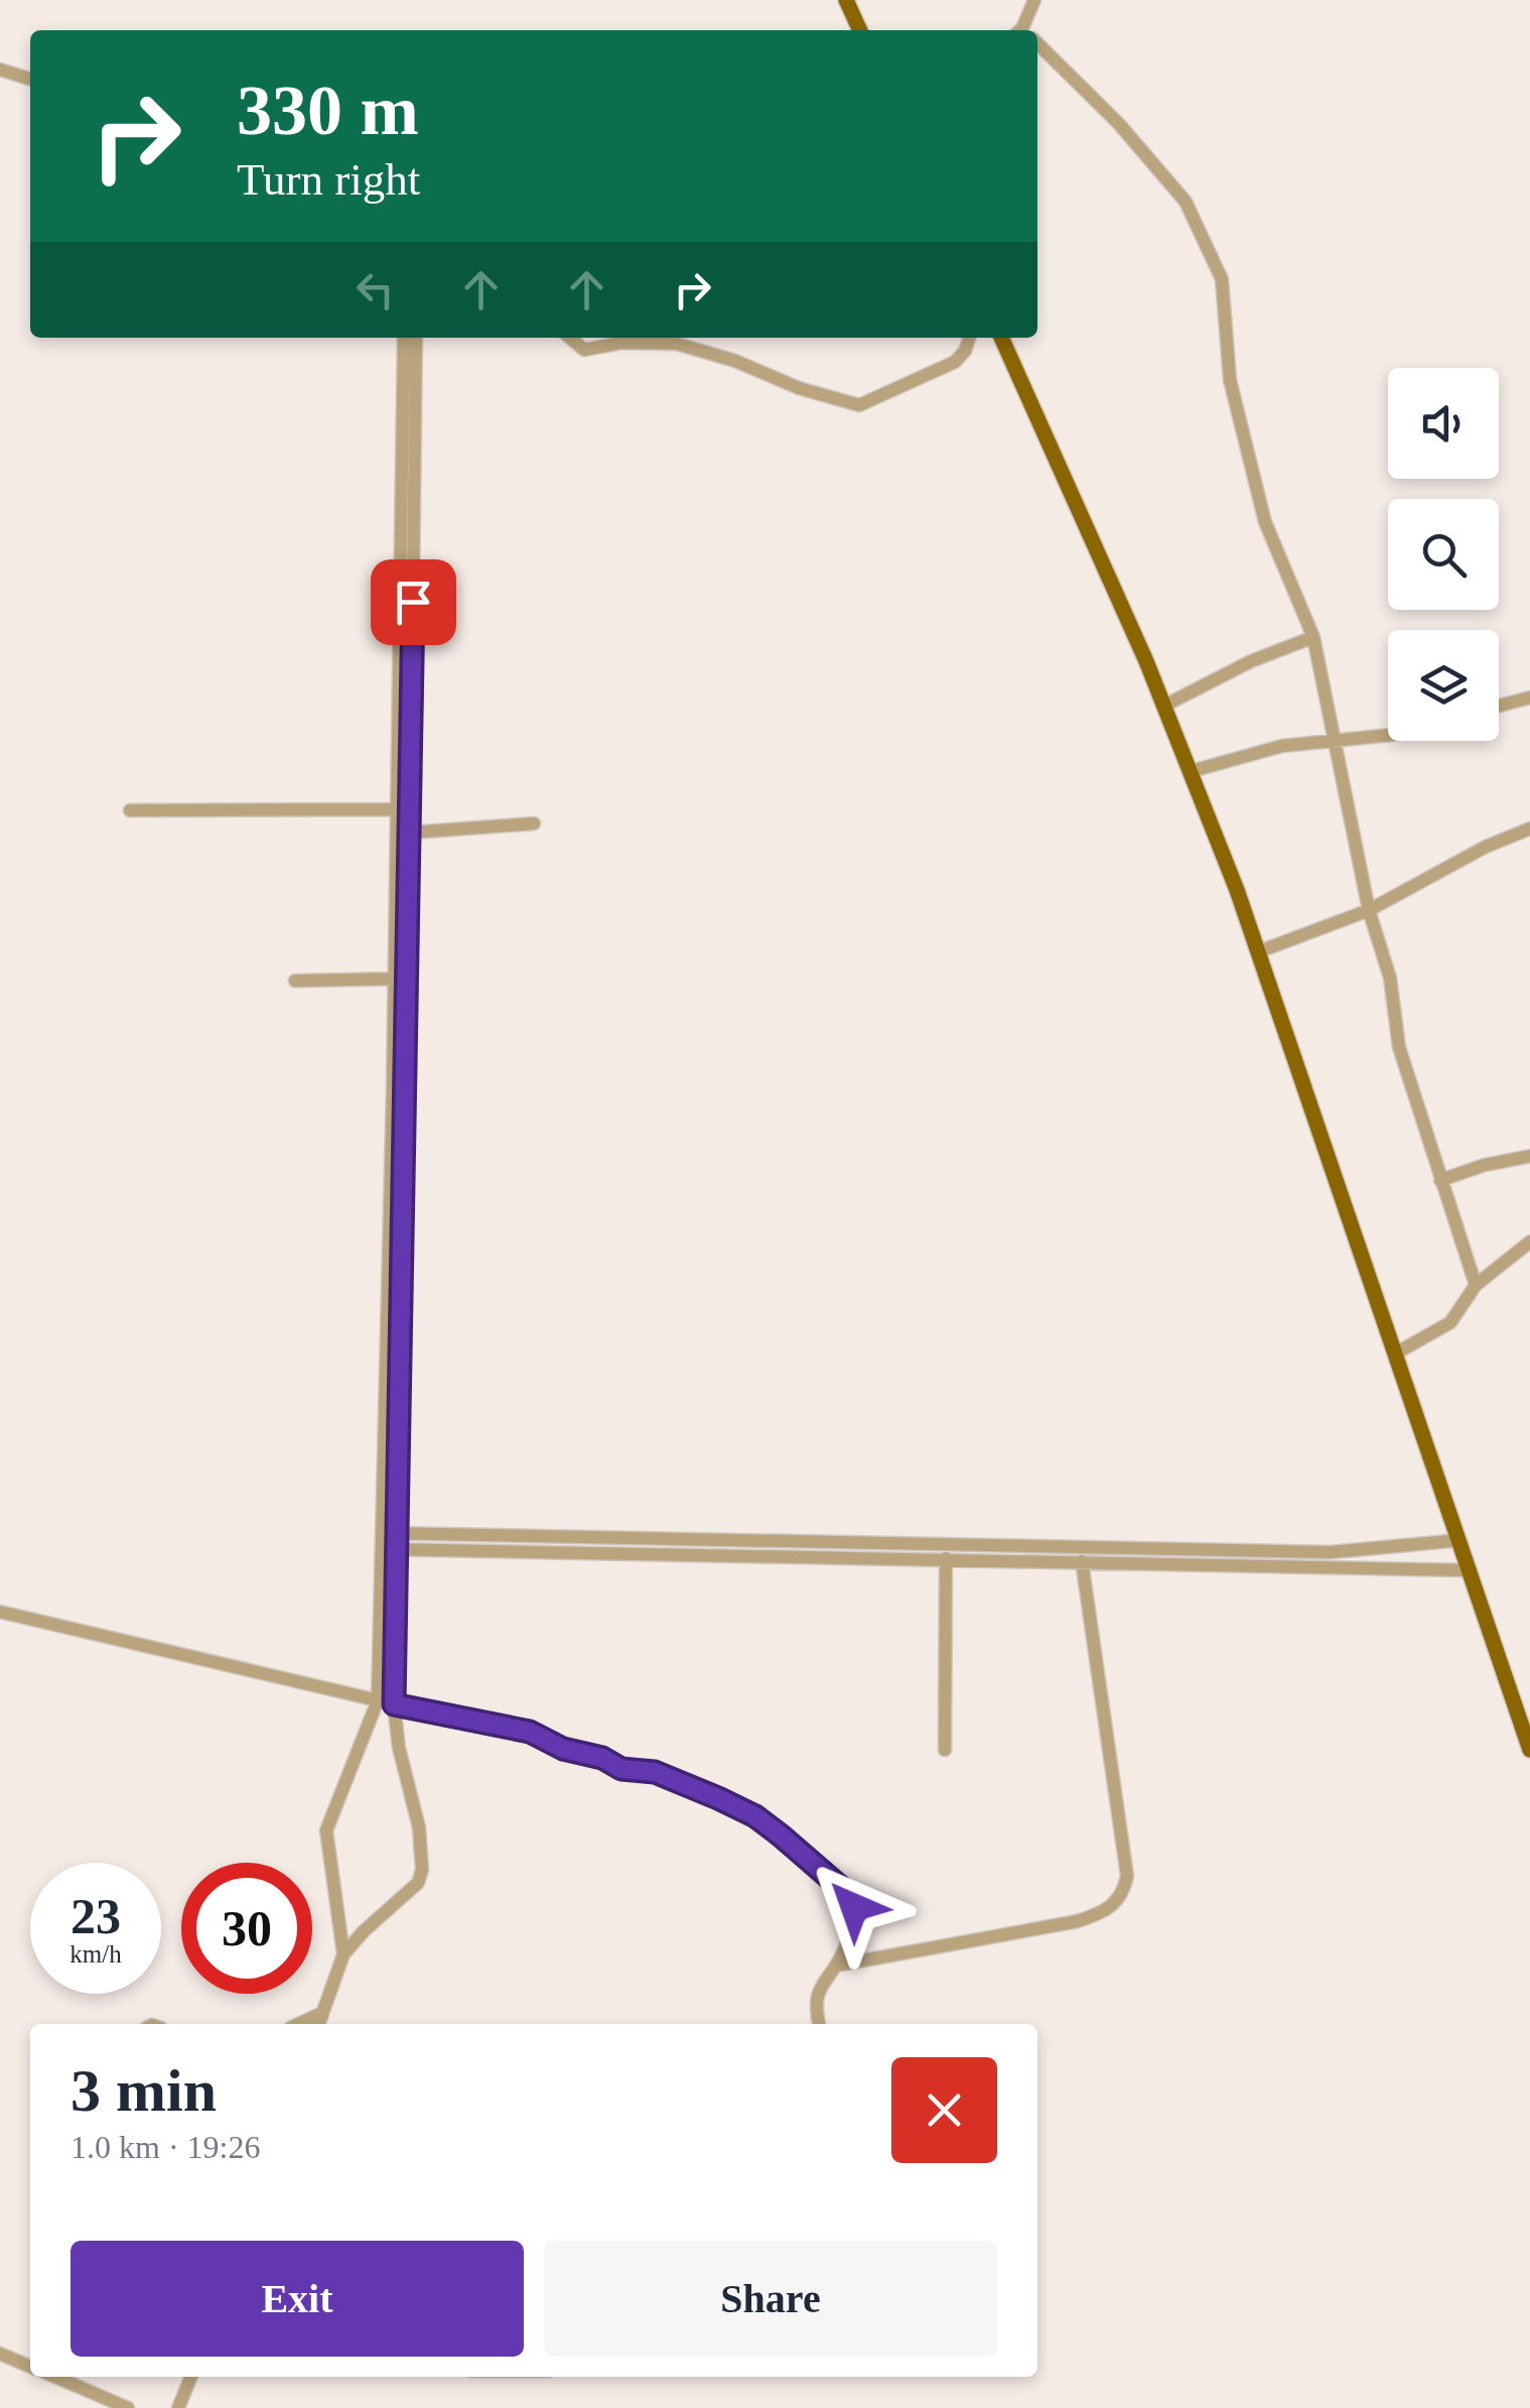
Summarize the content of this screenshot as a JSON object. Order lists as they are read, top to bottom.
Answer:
{
  "page": {
    "turn": ["330 m", "Turn right"],
    "speed": "23 km/h",
    "limit": "30",
    "heading": ["3 min", "1.0 km · 19:26"],
    "buttons": ["Exit", "Share"]
  }
}
